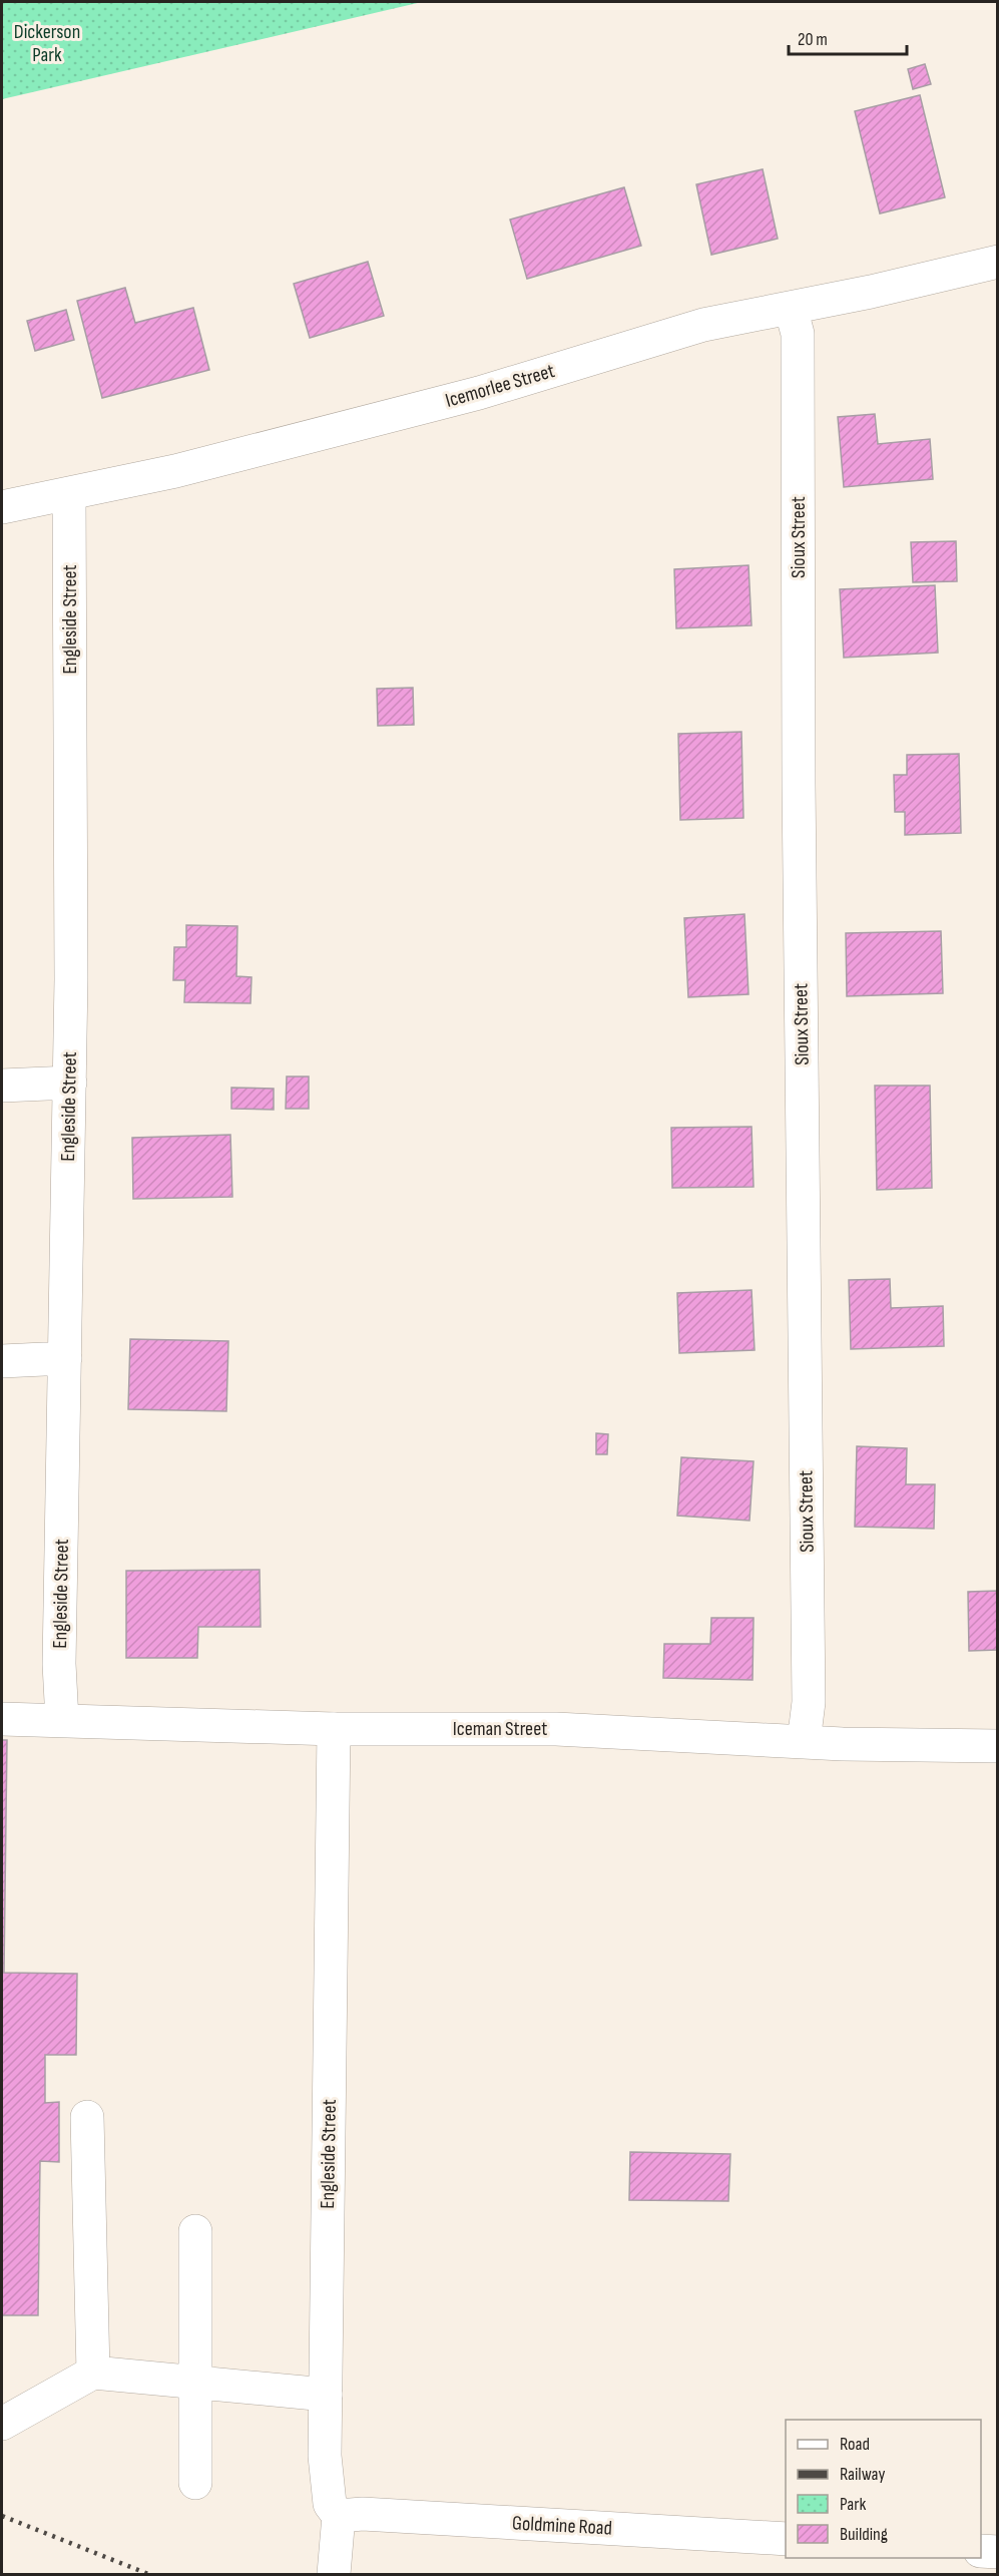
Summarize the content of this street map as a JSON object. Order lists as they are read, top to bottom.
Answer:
{
  "streets": {
    "street": [
      "Icemorlee Street",
      "Sioux Street",
      "Engleside Street",
      "Iceman Street",
      "Goldmine Road"
    ]
  },
  "crossings": [
    ["Icemorlee Street", "Sioux Street"],
    ["Icemorlee Street", "Engleside Street"],
    ["Sioux Street", "Iceman Street"],
    ["Engleside Street", "Iceman Street"],
    ["Engleside Street", "Goldmine Road"]
  ],
  "parks": ["Dickerson Park"],
  "legend": [
    "Road",
    "Railway",
    "Park",
    "Building"
  ],
  "scale_bar": "20 m"
}
